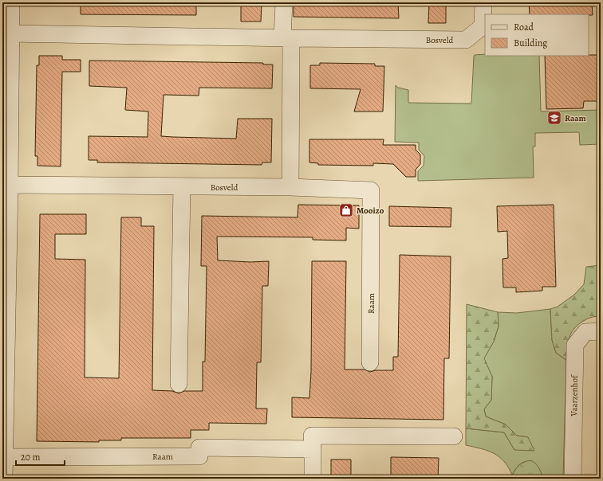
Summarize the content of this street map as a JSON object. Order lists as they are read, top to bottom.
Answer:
{
  "streets": {
    "street": ["Bosveld", "Raam", "Vaarzenhof"]
  },
  "crossings": [
    ["Bosveld", "Raam"]
  ],
  "places": {
    "school or university": ["Raam"],
    "shop": ["Mooizo"]
  },
  "legend": ["Road", "Building"],
  "scale_bar": "20 m"
}
